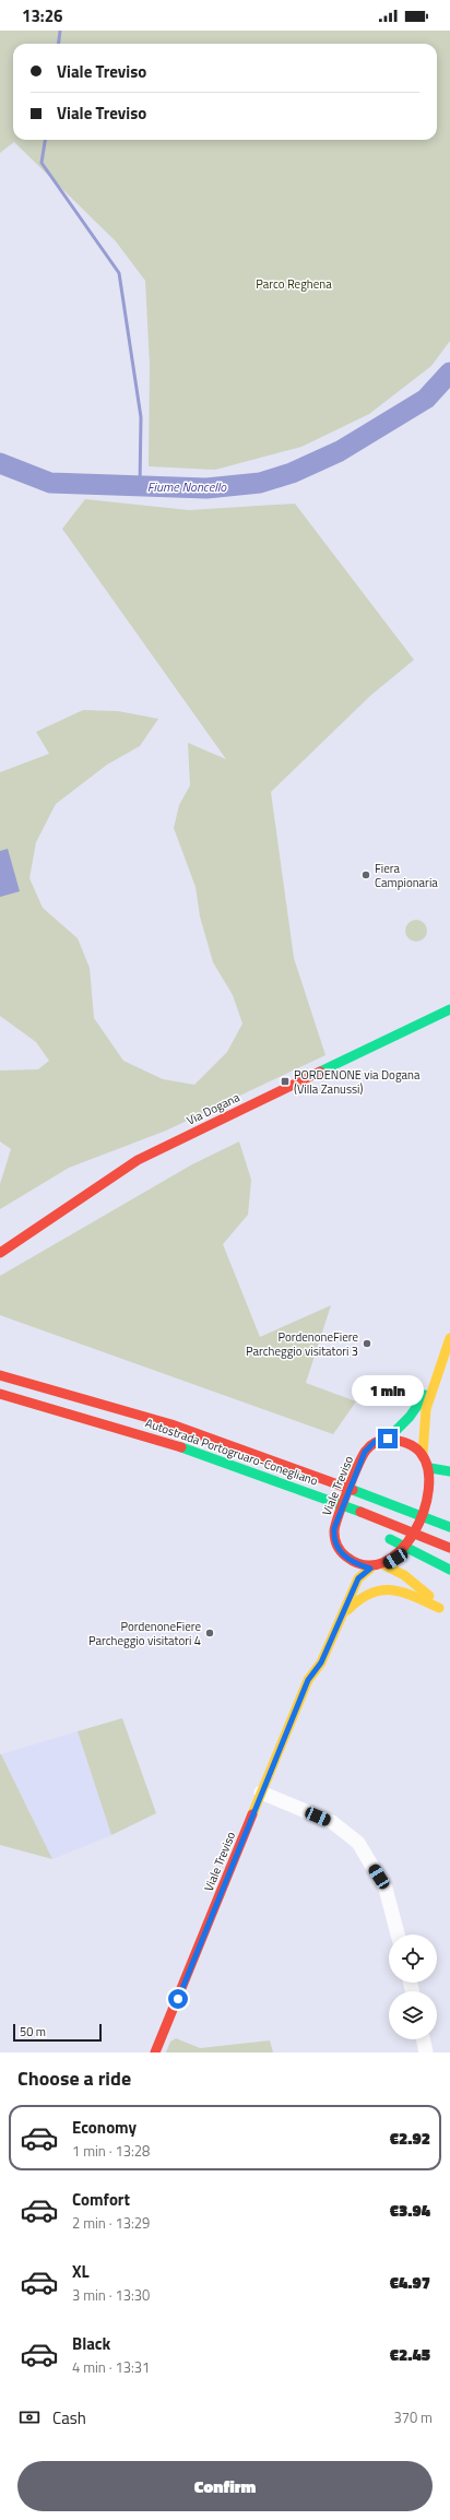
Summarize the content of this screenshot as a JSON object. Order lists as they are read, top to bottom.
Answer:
{
  "streets": {
    "main road": ["Via Dogana", "Autostrada Portogruaro-Conegliano", "Viale Treviso"]
  },
  "water": ["Fiume Noncello"],
  "parks": ["Parco Reghena"],
  "places": {
    "other": ["Fiera Campionaria", "PordenoneFiere Parcheggio visitatori 3", "PordenoneFiere Parcheggio visitatori 4"],
    "transit": ["PORDENONE via Dogana (Villa Zanussi)"]
  },
  "scale_bar": "50 m",
  "page": {
    "status": "13:26",
    "banner": ["Viale Treviso", "Viale Treviso"],
    "bubble": "1 min",
    "scale": "50 m",
    "heading": "Choose a ride",
    "list": [
      {
        "name": "Economy",
        "note": "1 min · 13:28",
        "value": "€2.92"
      },
      {
        "name": "Comfort",
        "note": "2 min · 13:29",
        "value": "€3.94"
      },
      {
        "name": "XL",
        "note": "3 min · 13:30",
        "value": "€4.97"
      },
      {
        "name": "Black",
        "note": "4 min · 13:31",
        "value": "€2.45"
      }
    ],
    "pay": ["Cash", "370 m"],
    "buttons": "Confirm"
  }
}
